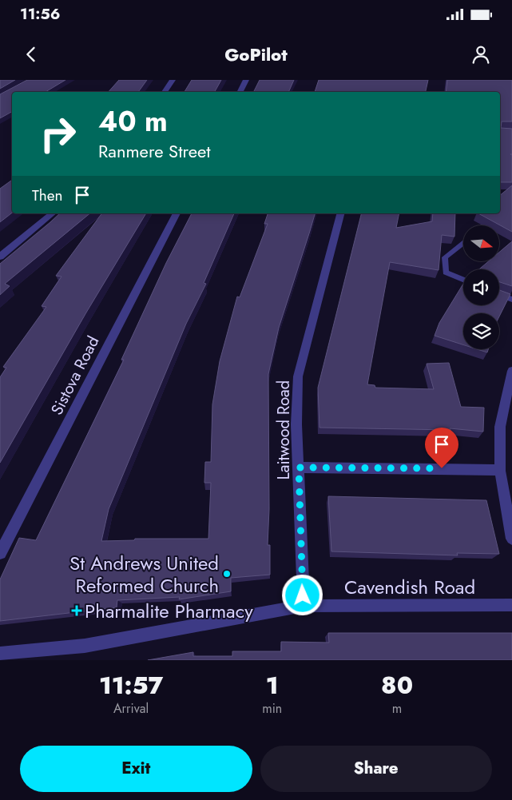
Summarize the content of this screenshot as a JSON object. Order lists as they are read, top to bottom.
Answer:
{
  "streets": {
    "street": ["Sistova Road", "Laitwood Road", "Cavendish Road"]
  },
  "crossings": [
    ["Laitwood Road", "Cavendish Road"]
  ],
  "places": {
    "other": ["St Andrews United Reformed Church"],
    "health": ["Pharmalite Pharmacy"]
  },
  "north": "right",
  "page": {
    "status": "11:56",
    "header": "GoPilot",
    "turn": ["40 m", "Ranmere Street"],
    "then": "Then",
    "eta": [
      "11:57",
      "Arrival",
      "1",
      "min",
      "80",
      "m"
    ],
    "buttons": ["Exit", "Share"]
  }
}
